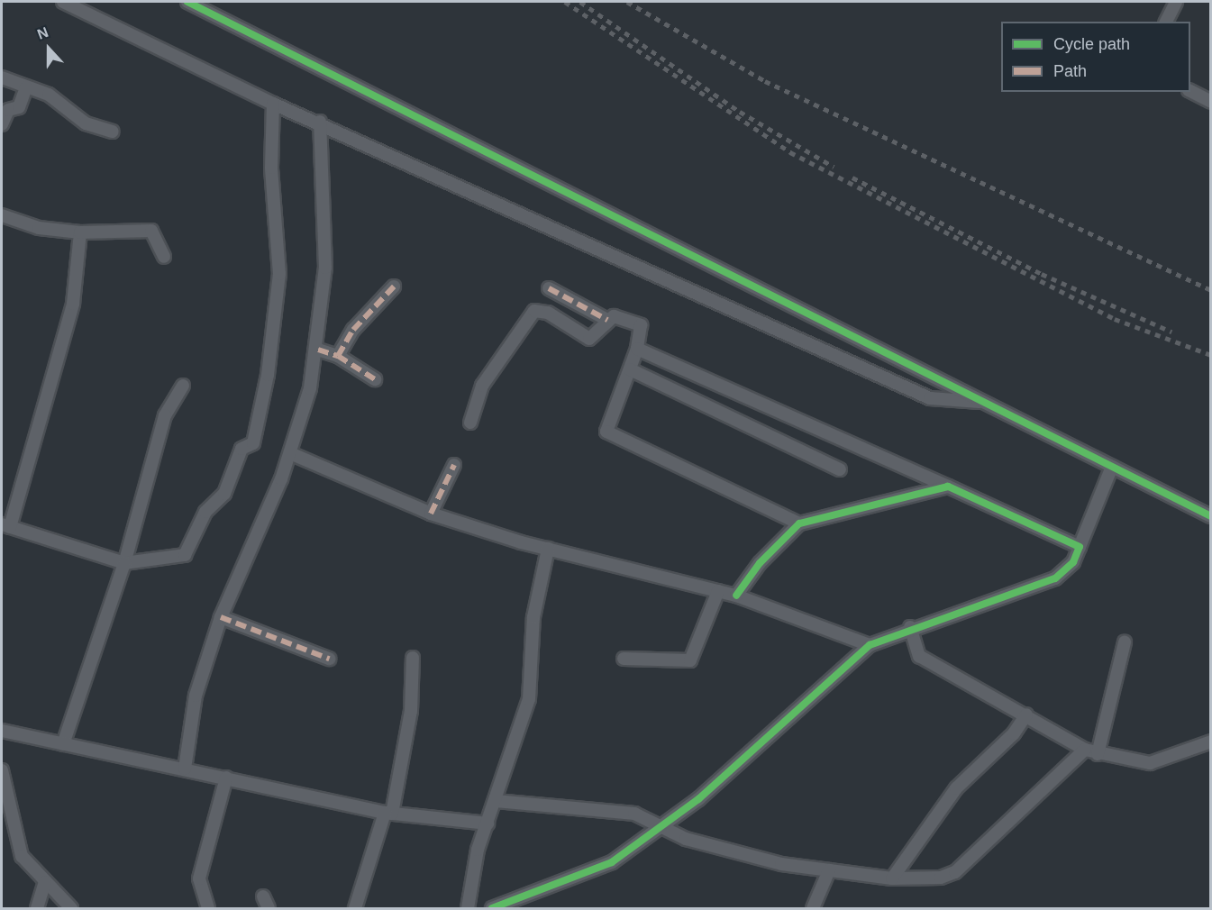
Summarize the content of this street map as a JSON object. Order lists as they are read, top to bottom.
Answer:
{
  "legend": ["Cycle path", "Path"],
  "north": "top"
}
